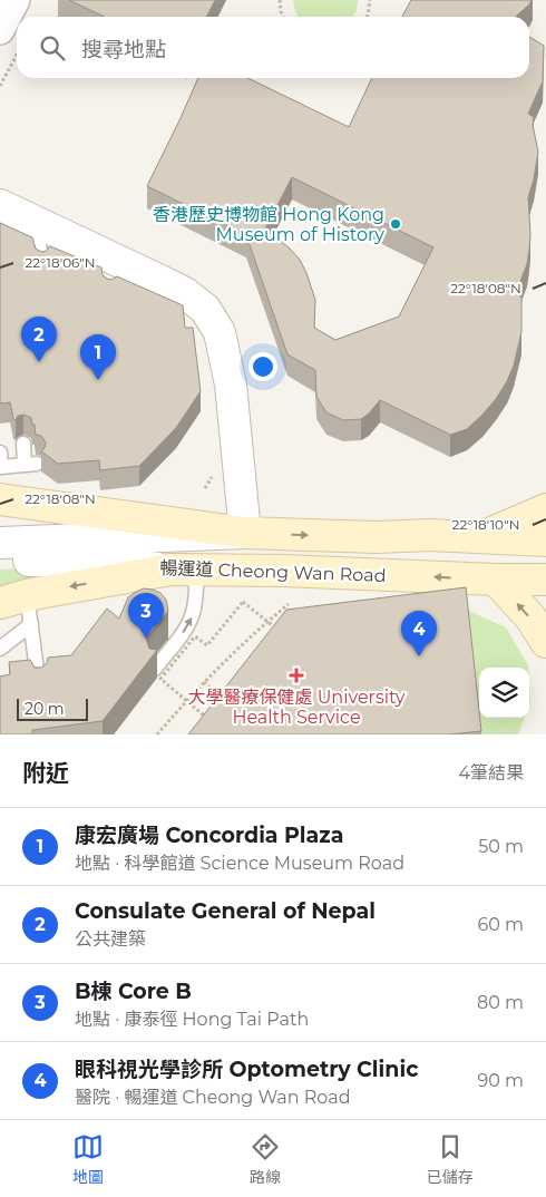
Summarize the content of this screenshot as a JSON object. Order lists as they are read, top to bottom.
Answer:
{
  "streets": {
    "main road": ["暢運道 Cheong Wan Road"]
  },
  "places": {
    "other": ["香港歷史博物館 Hong Kong Museum of History"],
    "health": ["大學醫療保健處 University Health Service"]
  },
  "scale_bar": "20 m",
  "page": {
    "search": "搜尋地點",
    "pins": [
      "2",
      "1",
      "3",
      "4"
    ],
    "scale": "20 m",
    "heading": ["附近", "4筆結果"],
    "list": [
      {
        "mark": "1",
        "name": "康宏廣場 Concordia Plaza",
        "note": "地點 · 科學館道 Science Museum Road",
        "value": "50 m"
      },
      {
        "mark": "2",
        "name": "Consulate General of Nepal",
        "note": "公共建築",
        "value": "60 m"
      },
      {
        "mark": "3",
        "name": "B棟 Core B",
        "note": "地點 · 康泰徑 Hong Tai Path",
        "value": "80 m"
      },
      {
        "mark": "4",
        "name": "眼科視光學診所 Optometry Clinic",
        "note": "醫院 · 暢運道 Cheong Wan Road",
        "value": "90 m"
      }
    ],
    "nav": ["地圖", "路線", "已儲存"]
  },
  "coordinates": ["22°18'06\"N", "22°18'08\"N", "22°18'10\"N"]
}
